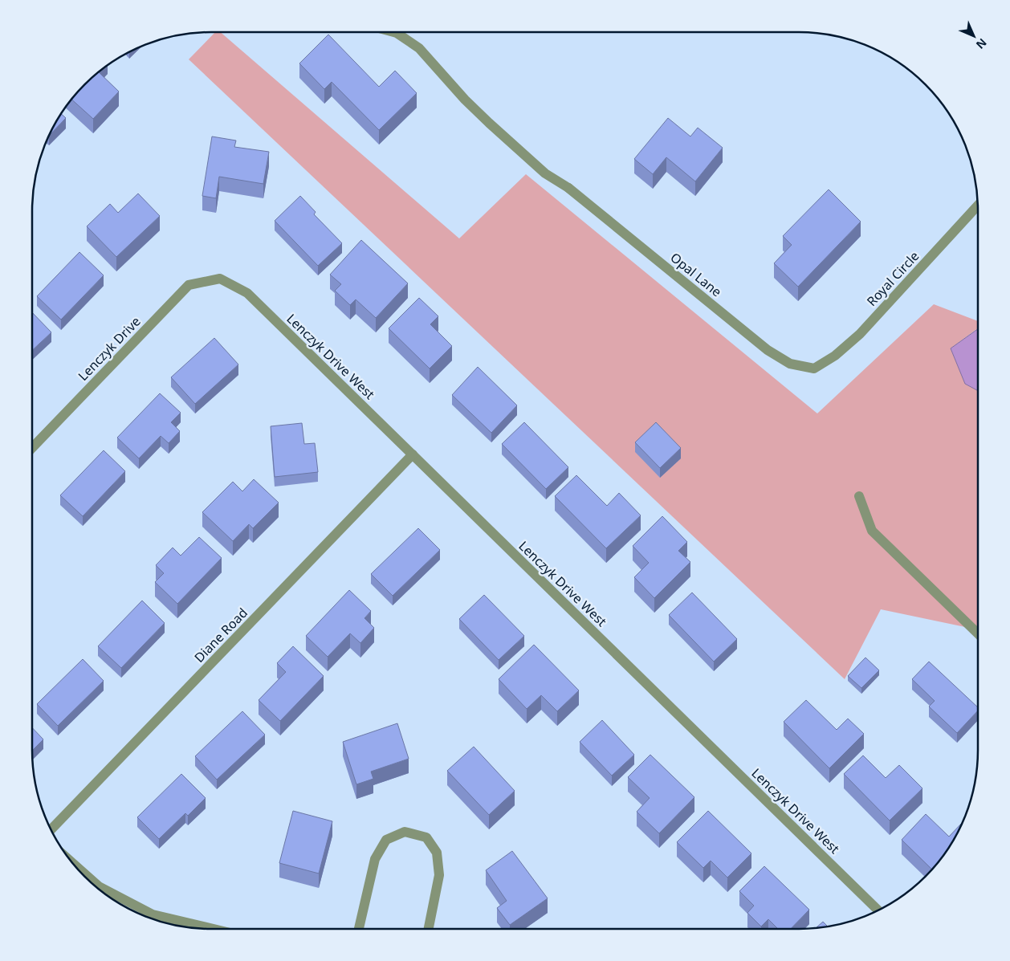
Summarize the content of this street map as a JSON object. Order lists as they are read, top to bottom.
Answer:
{
  "streets": {
    "street": [
      "Opal Lane",
      "Royal Circle",
      "Lenczyk Drive",
      "Lenczyk Drive West",
      "Diane Road"
    ]
  },
  "crossings": [
    ["Opal Lane", "Royal Circle"],
    ["Lenczyk Drive", "Lenczyk Drive West"],
    ["Lenczyk Drive West", "Diane Road"]
  ],
  "north": "bottom right"
}
